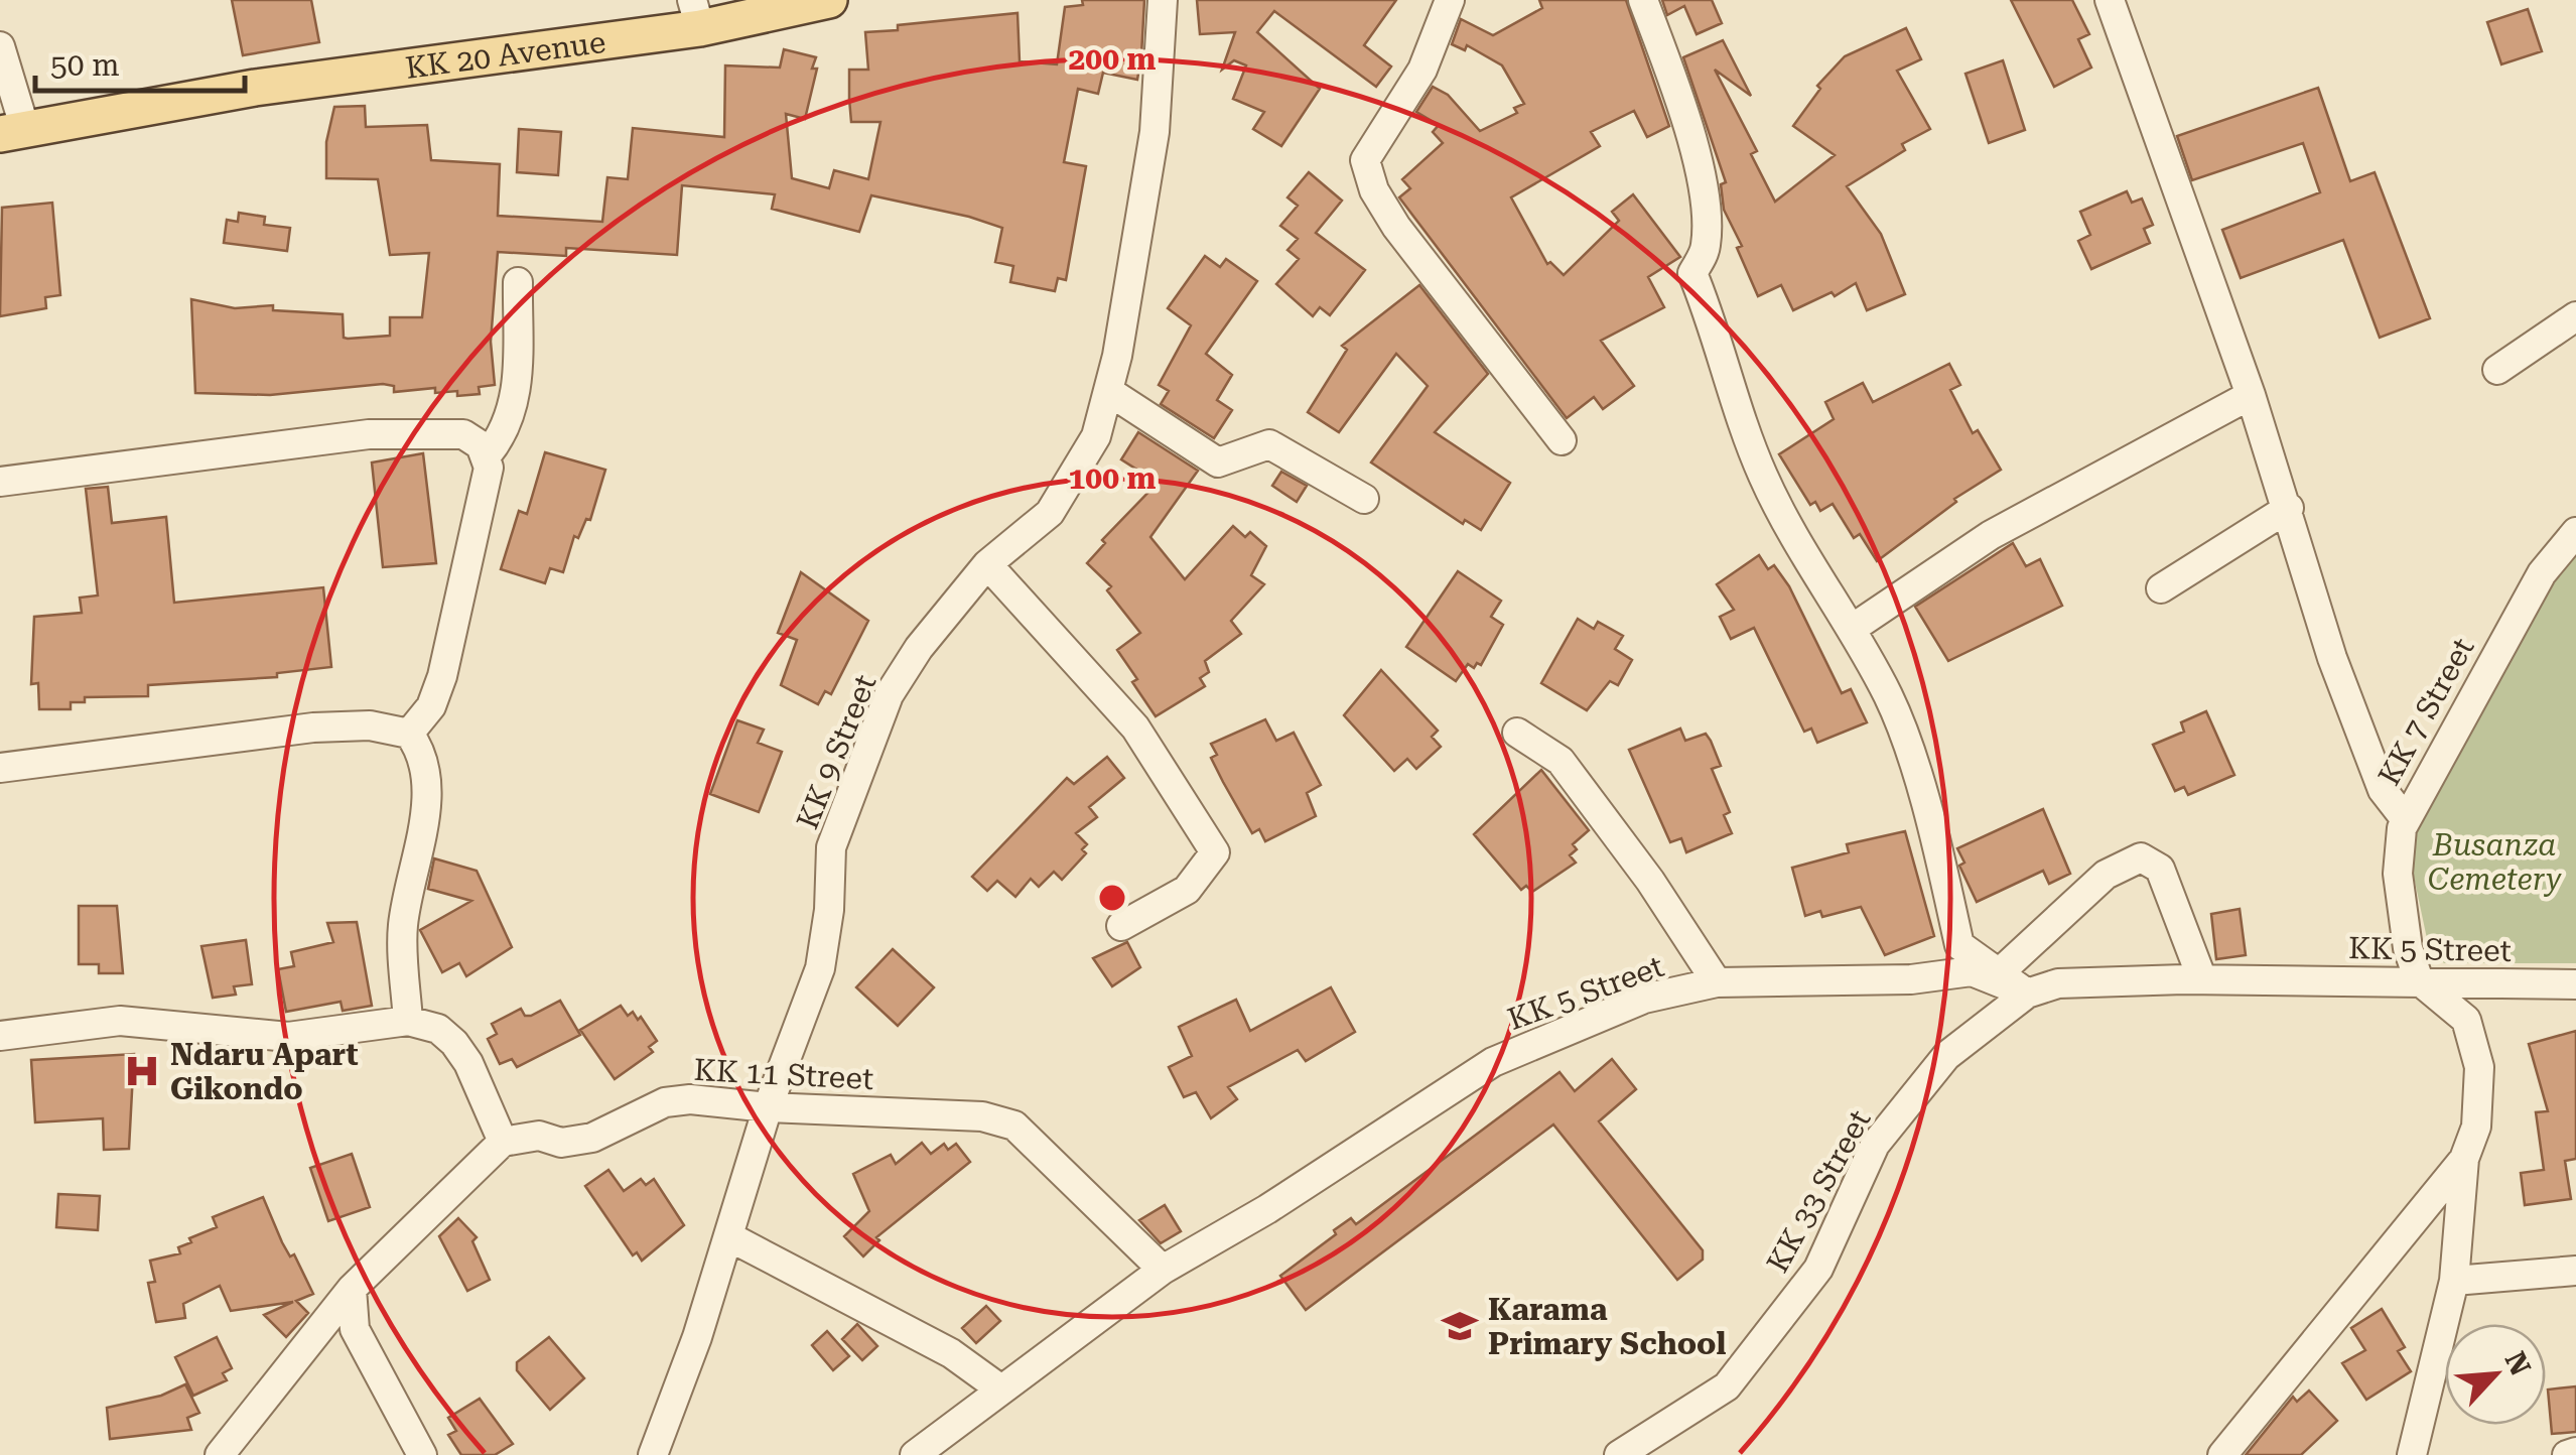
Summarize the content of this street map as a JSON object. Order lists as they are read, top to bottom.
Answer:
{
  "streets": {
    "main road": ["KK 20 Avenue"],
    "street": [
      "KK 7 Street",
      "KK 9 Street",
      "KK 5 Street",
      "KK 11 Street",
      "KK 33 Street"
    ]
  },
  "crossings": [
    ["KK 7 Street", "KK 5 Street"],
    ["KK 9 Street", "KK 11 Street"],
    ["KK 5 Street", "KK 11 Street"],
    ["KK 5 Street", "KK 33 Street"]
  ],
  "parks": ["Busanza Cemetery"],
  "places": {
    "hospital": ["Ndaru Apart Gikondo"],
    "school or university": ["Karama Primary School"]
  },
  "scale_bar": "50 m",
  "north": "top right",
  "rings": ["200 m", "100 m"]
}
